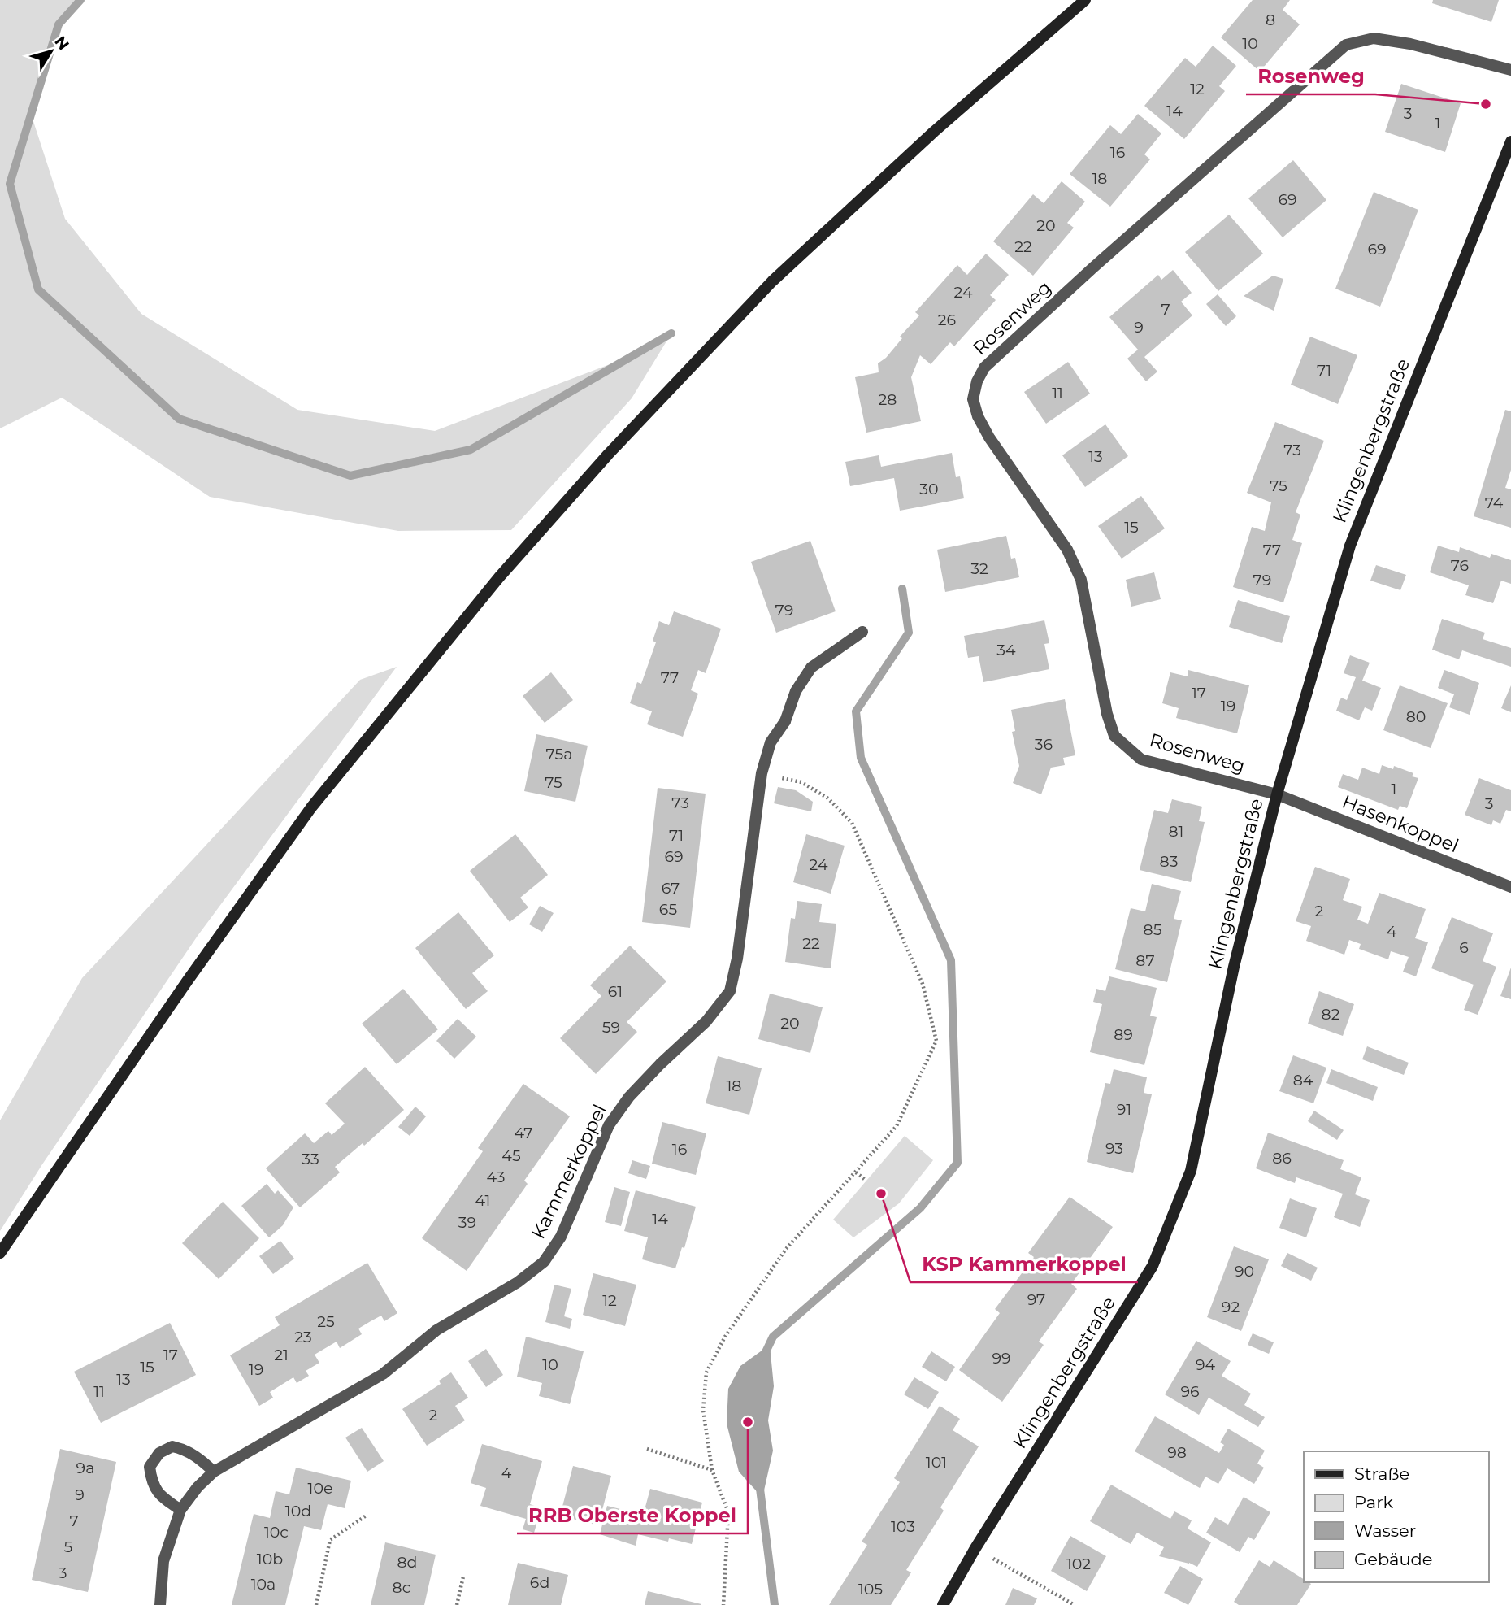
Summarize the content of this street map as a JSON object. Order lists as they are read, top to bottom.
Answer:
{
  "streets": {
    "main road": ["Klingenbergstraße"],
    "street": ["Rosenweg", "Hasenkoppel", "Kammerkoppel"]
  },
  "crossings": [
    ["Rosenweg", "Klingenbergstraße"],
    ["Rosenweg", "Hasenkoppel"],
    ["Klingenbergstraße", "Hasenkoppel"]
  ],
  "places": ["Rosenweg", "KSP Kammerkoppel", "RRB Oberste Koppel"],
  "house_numbers": [
    "8",
    "10",
    "12",
    "14",
    "3",
    "1",
    "16",
    "18",
    "69",
    "20",
    "22",
    "69",
    "24",
    "7",
    "26",
    "9",
    "71",
    "11",
    "28",
    "73",
    "13",
    "75",
    "30",
    "74",
    "15",
    "77",
    "76",
    "32",
    "79",
    "79",
    "34",
    "77",
    "17",
    "19",
    "80",
    "36",
    "75a",
    "75",
    "1",
    "73",
    "3",
    "81",
    "71",
    "69",
    "83",
    "24",
    "67",
    "65",
    "2",
    "85",
    "4",
    "22",
    "6",
    "87",
    "61",
    "82",
    "20",
    "59",
    "89",
    "84",
    "18",
    "91",
    "47",
    "93",
    "16",
    "45",
    "86",
    "33",
    "43",
    "41",
    "14",
    "39",
    "90",
    "97",
    "12",
    "92",
    "25",
    "23",
    "17",
    "21",
    "99",
    "10",
    "94",
    "15",
    "19",
    "13",
    "11",
    "96",
    "2",
    "98",
    "101",
    "9a",
    "4",
    "10e",
    "9",
    "10d",
    "7",
    "103",
    "10c",
    "5",
    "10b",
    "8d",
    "102",
    "3",
    "6d",
    "10a",
    "8c",
    "105"
  ],
  "legend": [
    "Straße",
    "Park",
    "Wasser",
    "Gebäude"
  ],
  "north": "top right"
}
